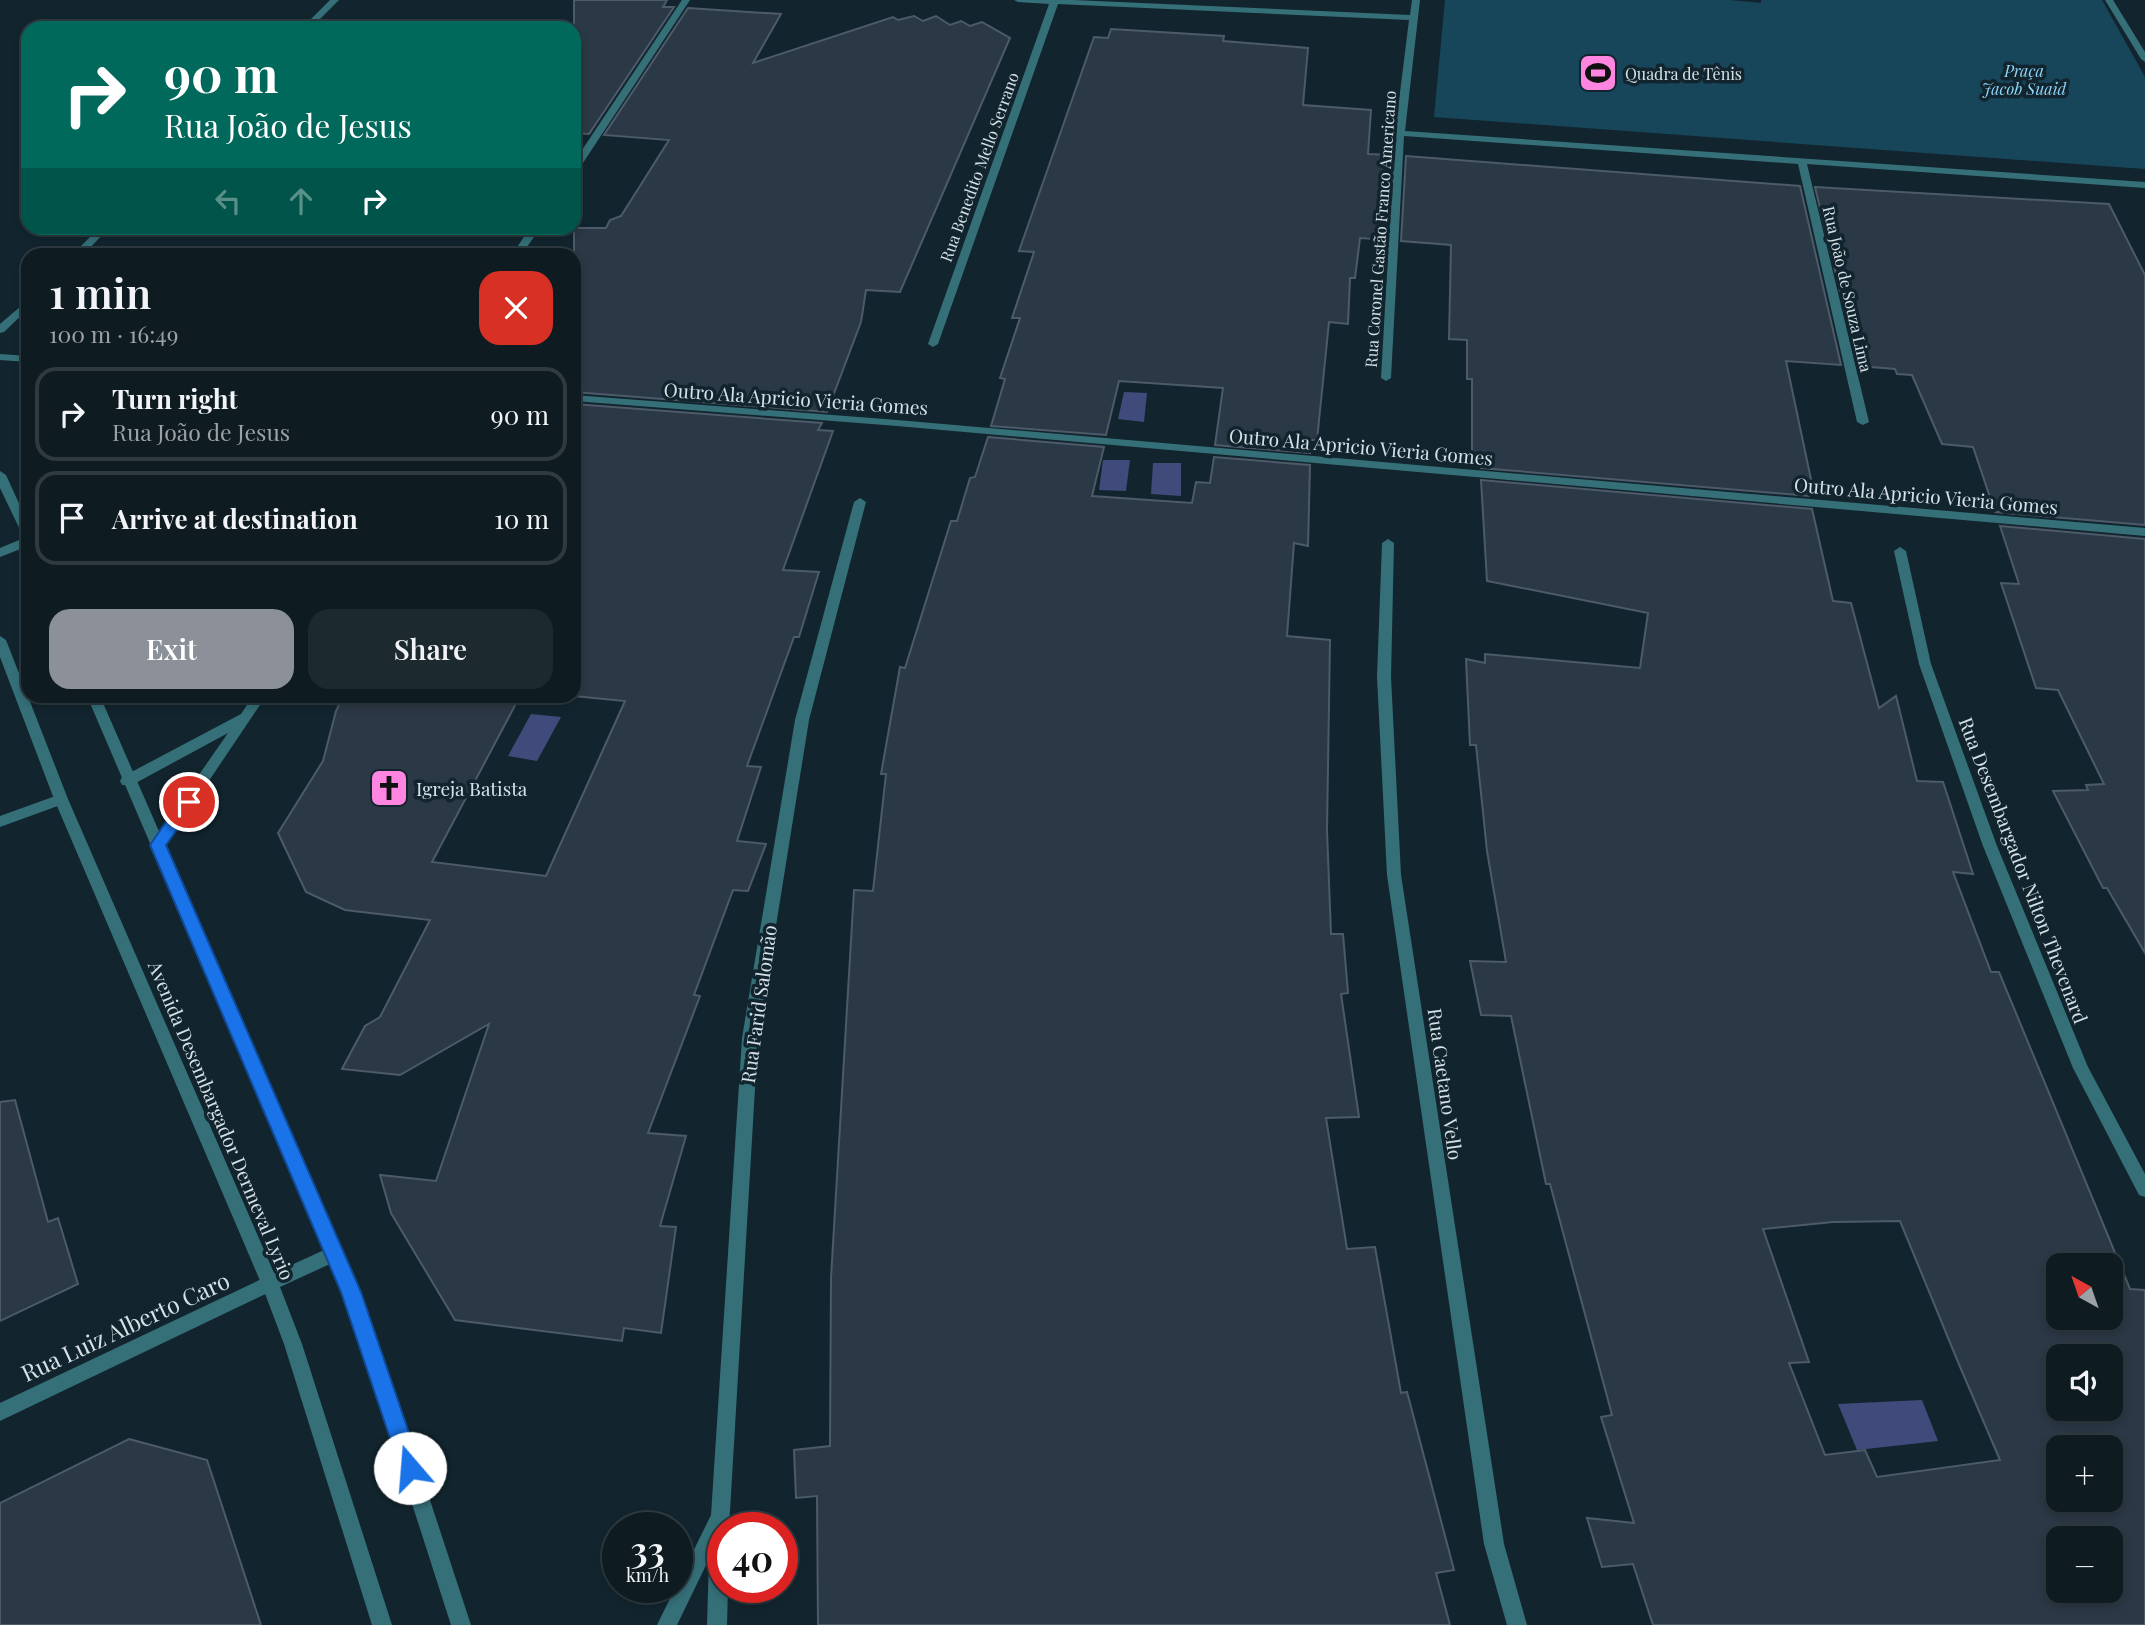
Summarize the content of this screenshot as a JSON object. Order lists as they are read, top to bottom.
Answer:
{
  "streets": {
    "street": [
      "Rua Benedito Mello Serrano",
      "Rua Coronel Gastão Franco Americano",
      "Rua João de Souza Lima",
      "Outro Ala Apricio Vieria Gomes",
      "Rua Desembargador Nilton Thevenard",
      "Rua Farid Salomão",
      "Rua Caetano Vello",
      "Avenida Desembargador Dermeval Lyrio",
      "Rua Luiz Alberto Caro"
    ]
  },
  "crossings": [
    ["Avenida Desembargador Dermeval Lyrio", "Rua Luiz Alberto Caro"]
  ],
  "parks": ["Praça Jacob Suaid"],
  "places": {
    "sports": ["Quadra de Tênis"],
    "church": ["Igreja Batista"]
  },
  "north": "top left",
  "page": {
    "turn": ["90 m", "Rua João de Jesus"],
    "heading": ["1 min", "100 m · 16:49"],
    "list": [
      {
        "name": "Turn right",
        "note": "Rua João de Jesus",
        "value": "90 m"
      },
      {
        "name": "Arrive at destination",
        "value": "10 m"
      }
    ],
    "buttons": ["Exit", "Share"],
    "map_buttons": ["+", "−"],
    "speed": "33 km/h",
    "limit": "40"
  }
}
